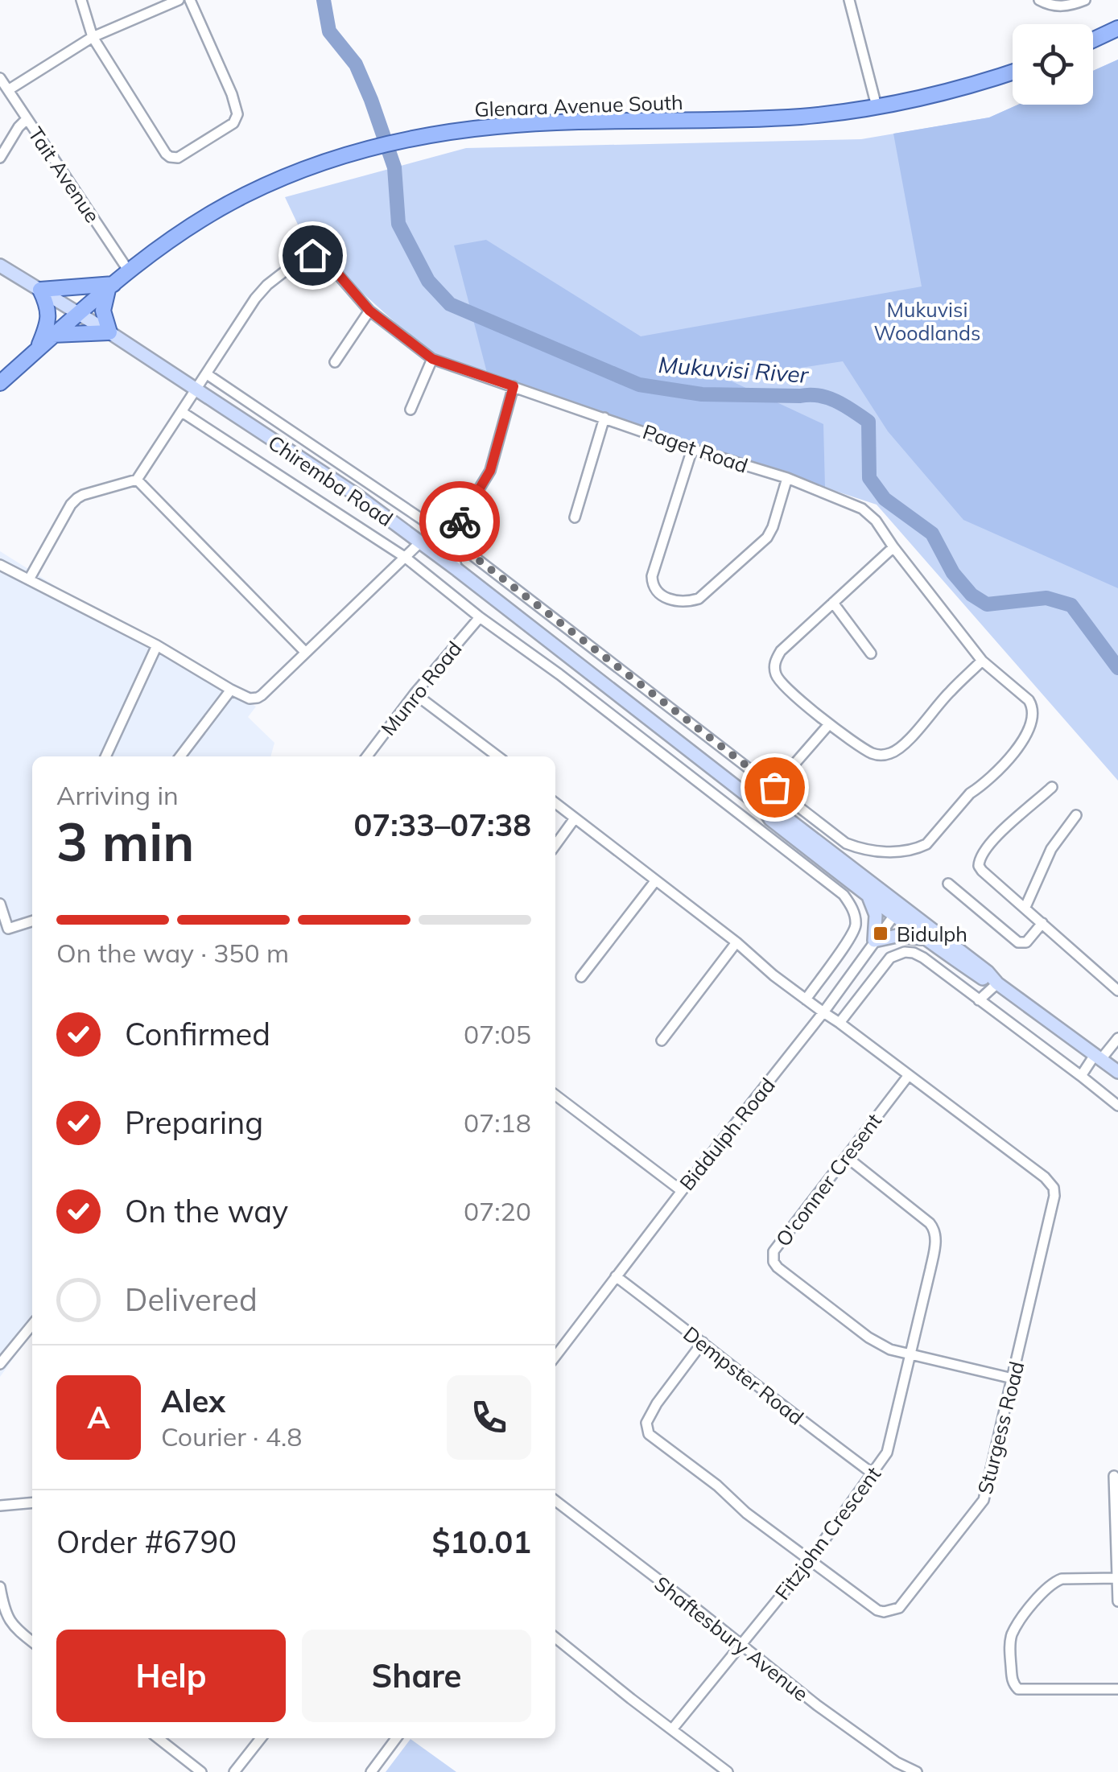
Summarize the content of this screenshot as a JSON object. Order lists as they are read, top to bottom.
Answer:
{
  "streets": {
    "main road": ["Glenara Avenue South", "Chiremba Road"],
    "street": [
      "Tait Avenue",
      "Paget Road",
      "Munro Road",
      "Biddulph Road",
      "O'conner Cresent",
      "Dempster Road",
      "Sturgess Road",
      "Fitzjohn Crescent",
      "Shaftesbury Avenue"
    ]
  },
  "crossings": [
    ["Glenara Avenue South", "Tait Avenue"],
    ["Glenara Avenue South", "Chiremba Road"],
    ["Paget Road", "Chiremba Road"],
    ["Chiremba Road", "Biddulph Road"],
    ["Biddulph Road", "Dempster Road"],
    ["Biddulph Road", "Sturgess Road"],
    ["O'conner Cresent", "Sturgess Road"],
    ["O'conner Cresent", "Fitzjohn Crescent"],
    ["Dempster Road", "Sturgess Road"],
    ["Dempster Road", "Fitzjohn Crescent"],
    ["Sturgess Road", "Fitzjohn Crescent"],
    ["Fitzjohn Crescent", "Shaftesbury Avenue"]
  ],
  "water": ["Mukuvisi River"],
  "parks": ["Mukuvisi Woodlands"],
  "places": {
    "transit": ["Bidulph"]
  },
  "page": {
    "heading": ["3 min", "Arriving in", "07:33–07:38"],
    "panel": [
      "Alex",
      "Courier · 4.8",
      "Order #6790",
      "$10.01"
    ],
    "bar": "On the way · 350 m",
    "list": [
      ["Confirmed", "07:05"],
      ["Preparing", "07:18"],
      ["On the way", "07:20"],
      "Delivered"
    ],
    "round": "A",
    "buttons": ["Help", "Share"]
  }
}
